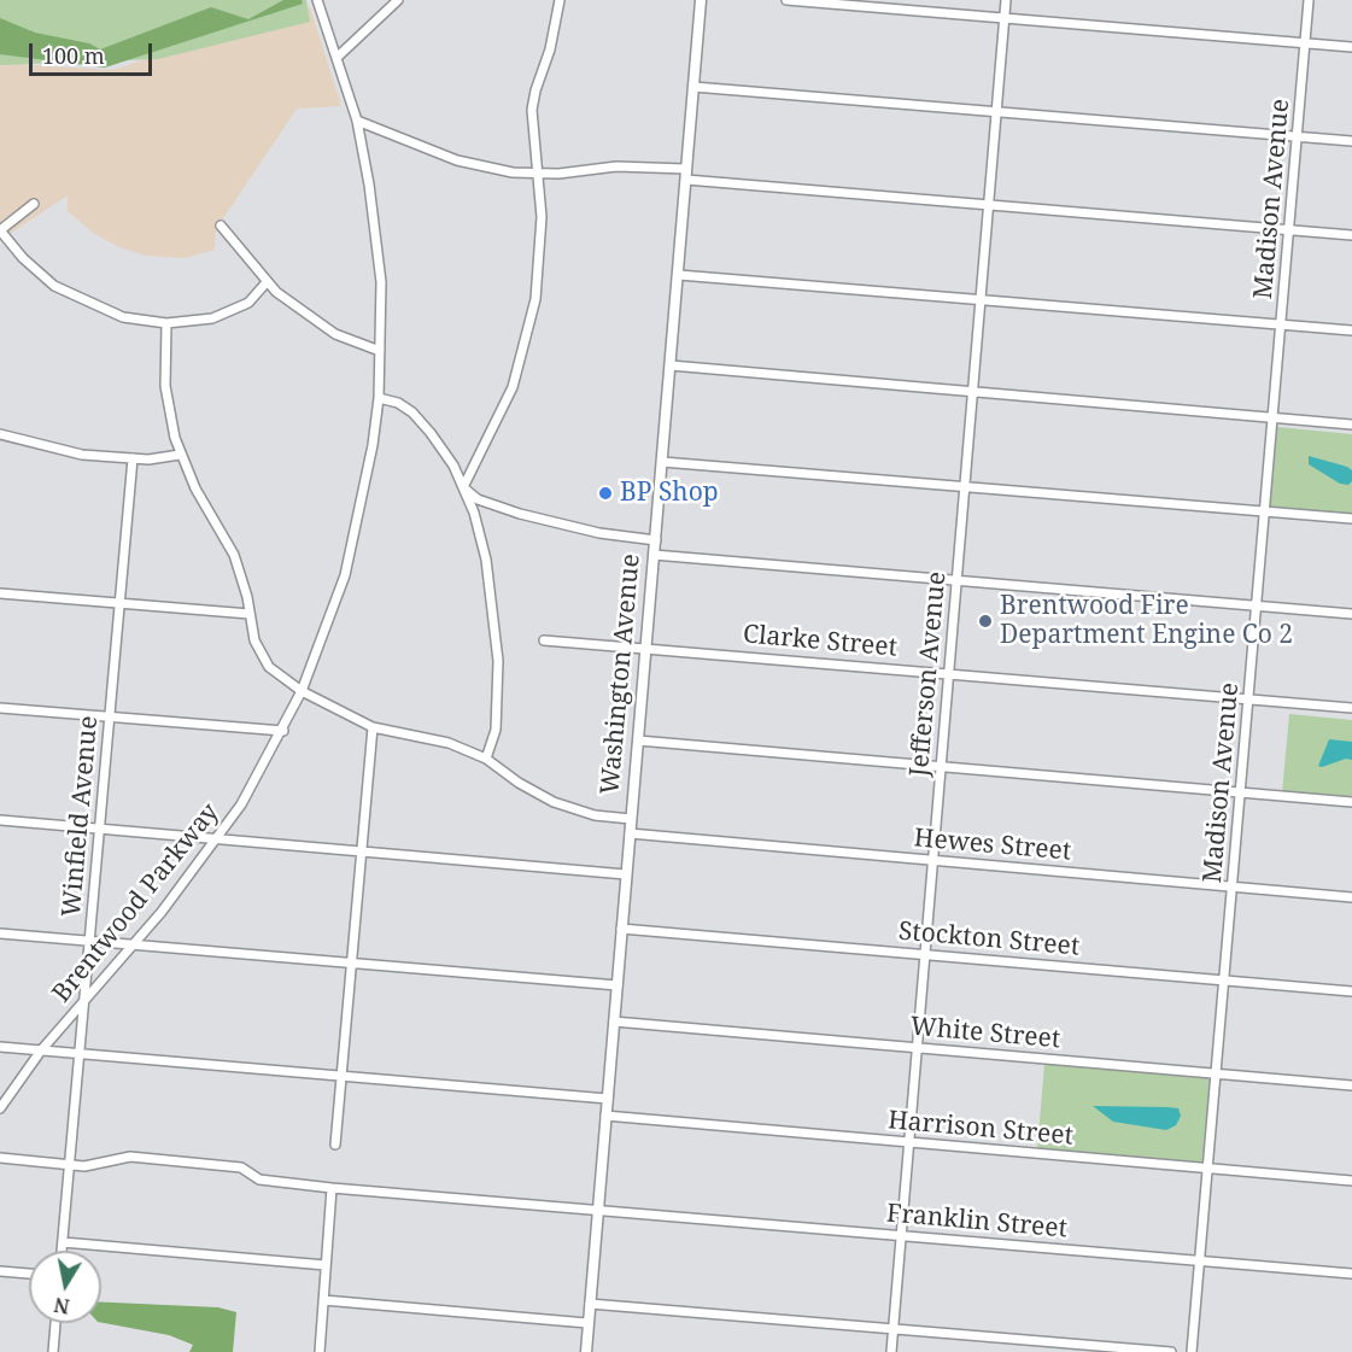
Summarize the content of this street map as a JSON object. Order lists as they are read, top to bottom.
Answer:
{
  "streets": {
    "street": [
      "Madison Avenue",
      "Clarke Street",
      "Washington Avenue",
      "Jefferson Avenue",
      "Winfield Avenue",
      "Hewes Street",
      "Brentwood Parkway",
      "Stockton Street",
      "White Street",
      "Harrison Street",
      "Franklin Street"
    ]
  },
  "crossings": [
    ["Madison Avenue", "Clarke Street"],
    ["Madison Avenue", "Hewes Street"],
    ["Madison Avenue", "Stockton Street"],
    ["Madison Avenue", "White Street"],
    ["Madison Avenue", "Harrison Street"],
    ["Madison Avenue", "Franklin Street"],
    ["Clarke Street", "Washington Avenue"],
    ["Clarke Street", "Jefferson Avenue"],
    ["Washington Avenue", "Hewes Street"],
    ["Washington Avenue", "Stockton Street"],
    ["Washington Avenue", "White Street"],
    ["Washington Avenue", "Harrison Street"],
    ["Washington Avenue", "Franklin Street"],
    ["Jefferson Avenue", "Hewes Street"],
    ["Jefferson Avenue", "Stockton Street"],
    ["Jefferson Avenue", "White Street"],
    ["Jefferson Avenue", "Harrison Street"],
    ["Jefferson Avenue", "Franklin Street"],
    ["Winfield Avenue", "Brentwood Parkway"],
    ["Winfield Avenue", "Franklin Street"]
  ],
  "places": ["BP Shop", "Brentwood Fire Department Engine Co 2"],
  "scale_bar": "100 m",
  "north": "bottom"
}
